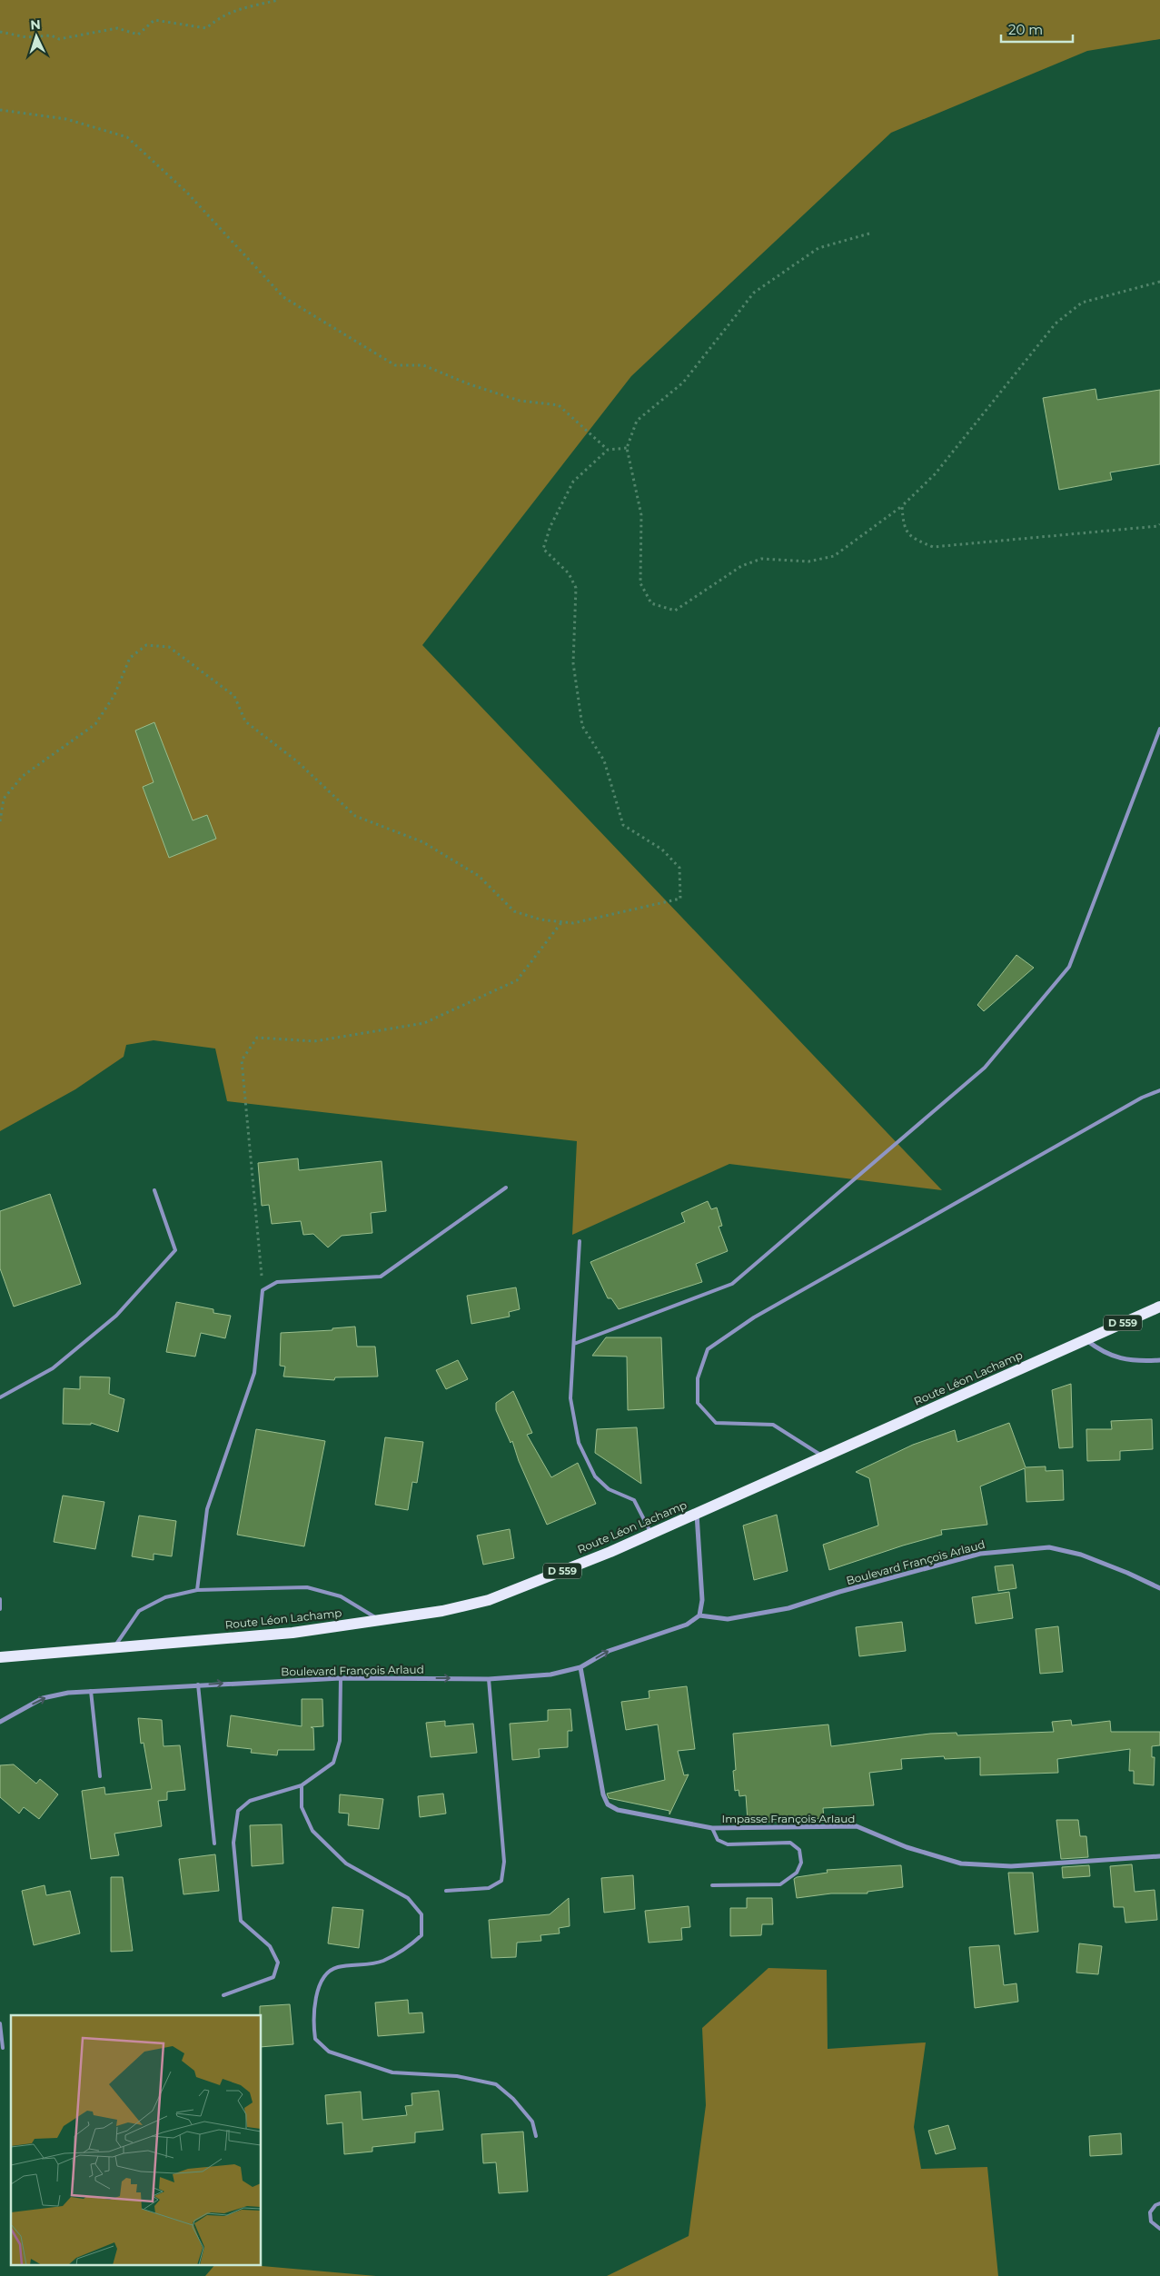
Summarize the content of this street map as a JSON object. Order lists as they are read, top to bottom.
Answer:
{
  "streets": {
    "main road": ["D 559", "Route Léon Lachamp"],
    "street": ["Boulevard François Arlaud", "Impasse François Arlaud"]
  },
  "crossings": [
    ["Boulevard François Arlaud", "Impasse François Arlaud"]
  ],
  "one_way": ["Boulevard François Arlaud"],
  "scale_bar": "20 m",
  "north": "top"
}
